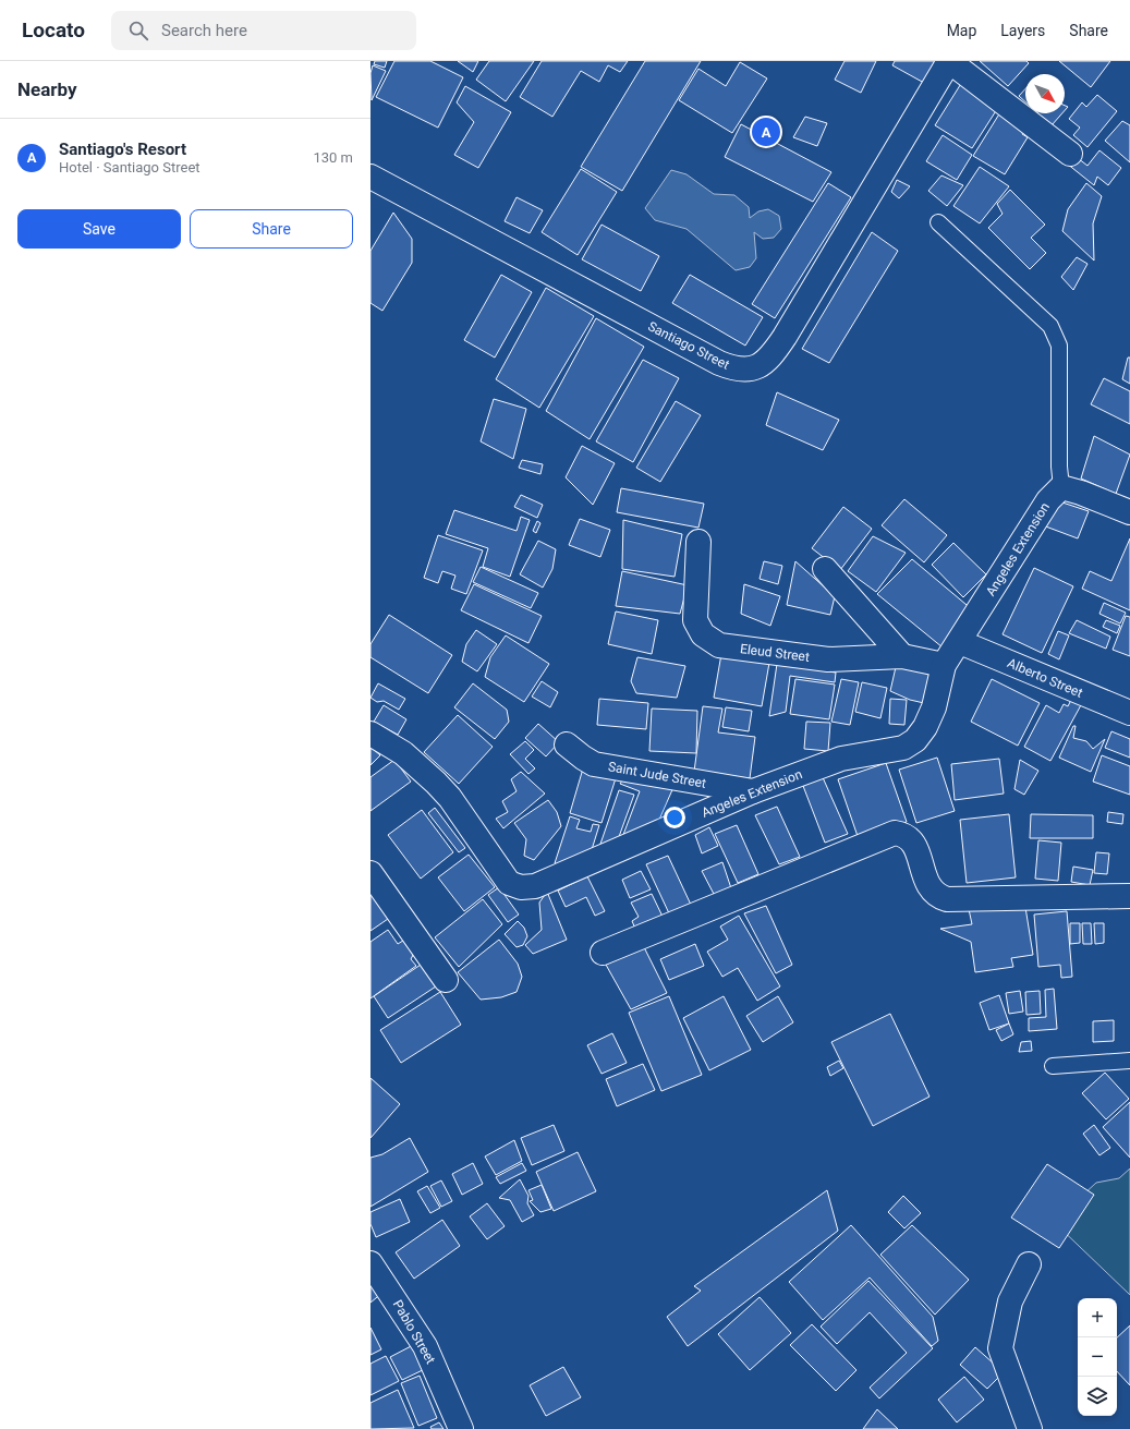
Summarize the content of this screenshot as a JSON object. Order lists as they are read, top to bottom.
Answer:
{
  "streets": {
    "street": [
      "Santiago Street",
      "Angeles Extension",
      "Eleud Street",
      "Alberto Street",
      "Saint Jude Street",
      "Pablo Street"
    ]
  },
  "crossings": [
    ["Angeles Extension", "Eleud Street"],
    ["Angeles Extension", "Alberto Street"],
    ["Angeles Extension", "Saint Jude Street"]
  ],
  "north": "bottom right",
  "page": {
    "header": "Locato",
    "search": "Search here",
    "nav": ["Map", "Layers", "Share"],
    "heading": "Nearby",
    "pins": "A",
    "list": [
      {
        "mark": "A",
        "name": "Santiago's Resort",
        "note": "Hotel · Santiago Street",
        "value": "130 m"
      }
    ],
    "buttons": ["Save", "Share"],
    "map_buttons": ["+", "−"]
  }
}
